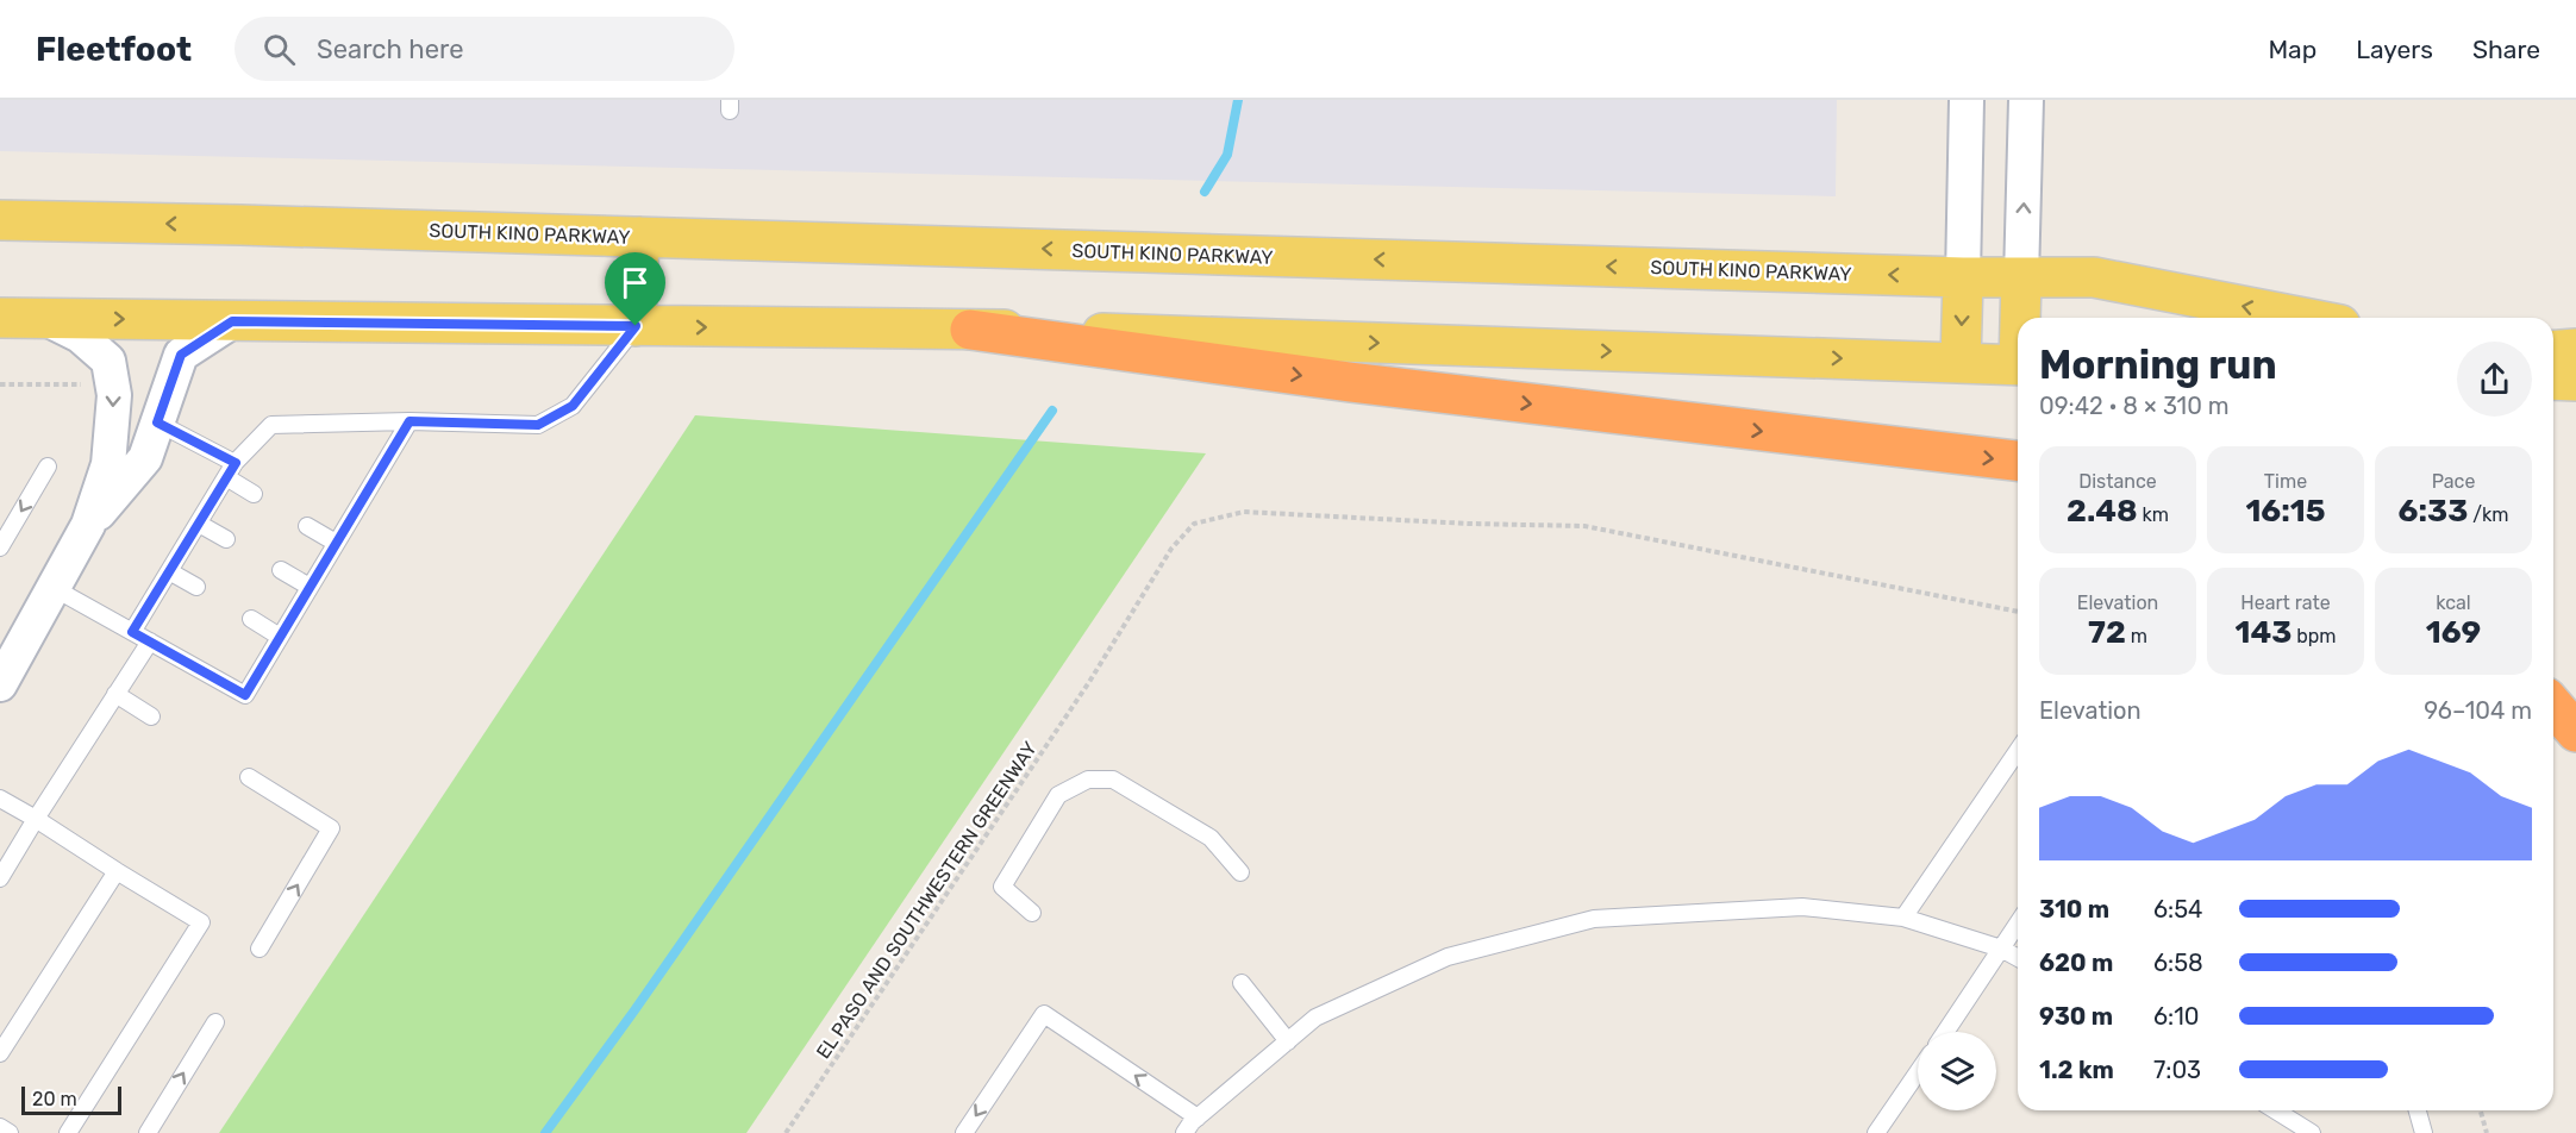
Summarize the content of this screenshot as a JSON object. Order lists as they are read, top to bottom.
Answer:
{
  "streets": {
    "main road": ["SOUTH KINO PARKWAY"],
    "path": ["EL PASO AND SOUTHWESTERN GREENWAY"]
  },
  "scale_bar": "20 m",
  "page": {
    "header": "Fleetfoot",
    "search": "Search here",
    "nav": ["Map", "Layers", "Share"],
    "heading": ["Morning run", "09:42 · 8 × 310 m"],
    "stats": [
      ["Distance", "2.48 km"],
      ["Time", "16:15"],
      ["Pace", "6:33 /km"],
      ["Elevation", "72 m"],
      ["Heart rate", "143 bpm"],
      ["kcal", "169"]
    ],
    "chart": ["Elevation", "96–104 m"],
    "list": [
      {
        "name": "310 m",
        "note": "6:54"
      },
      {
        "name": "620 m",
        "note": "6:58"
      },
      {
        "name": "930 m",
        "note": "6:10"
      },
      {
        "name": "1.2 km",
        "note": "7:03"
      }
    ],
    "scale": "20 m"
  }
}
